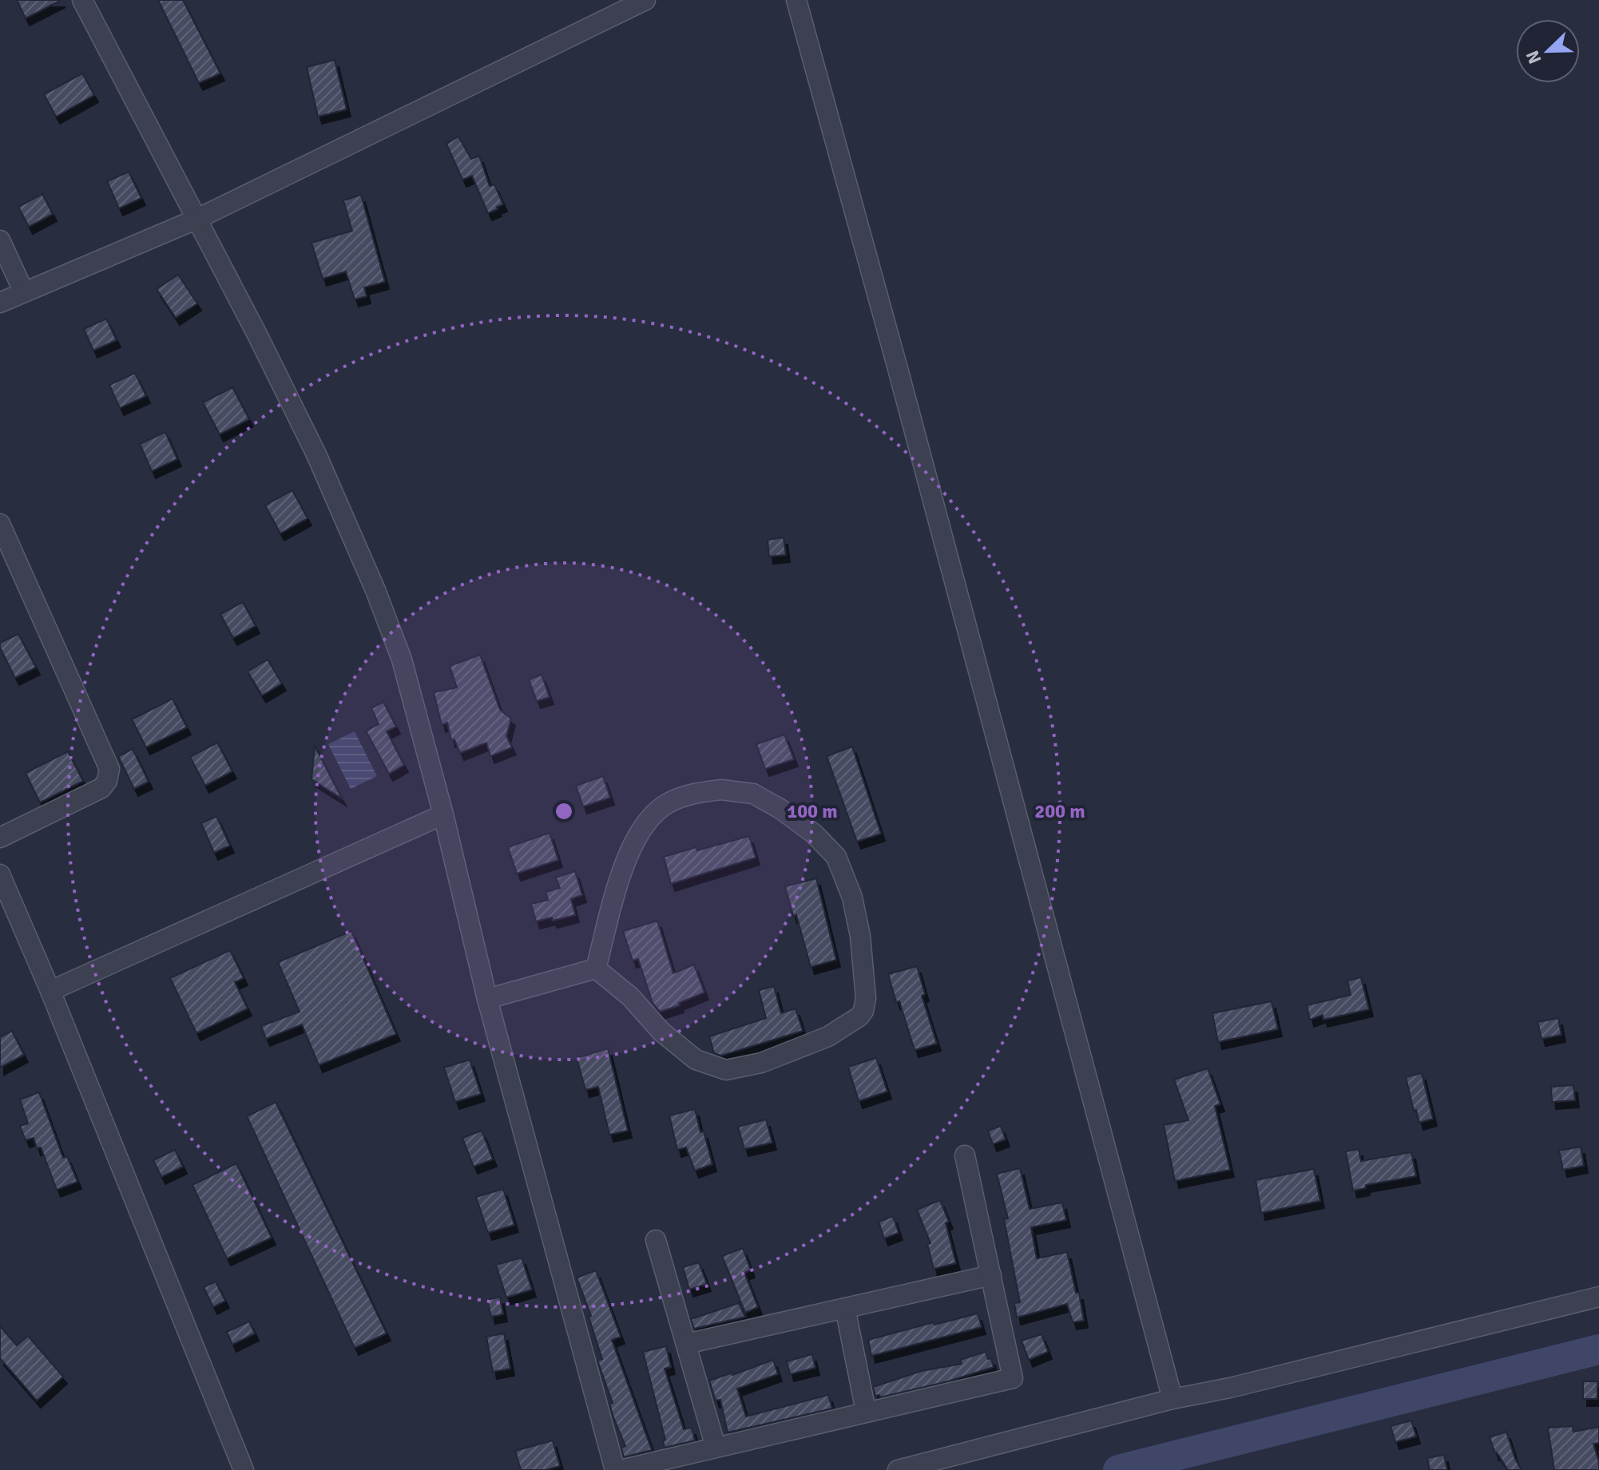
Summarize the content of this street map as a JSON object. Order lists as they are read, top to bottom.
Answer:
{
  "north": "bottom left",
  "rings": ["100 m", "200 m"]
}
